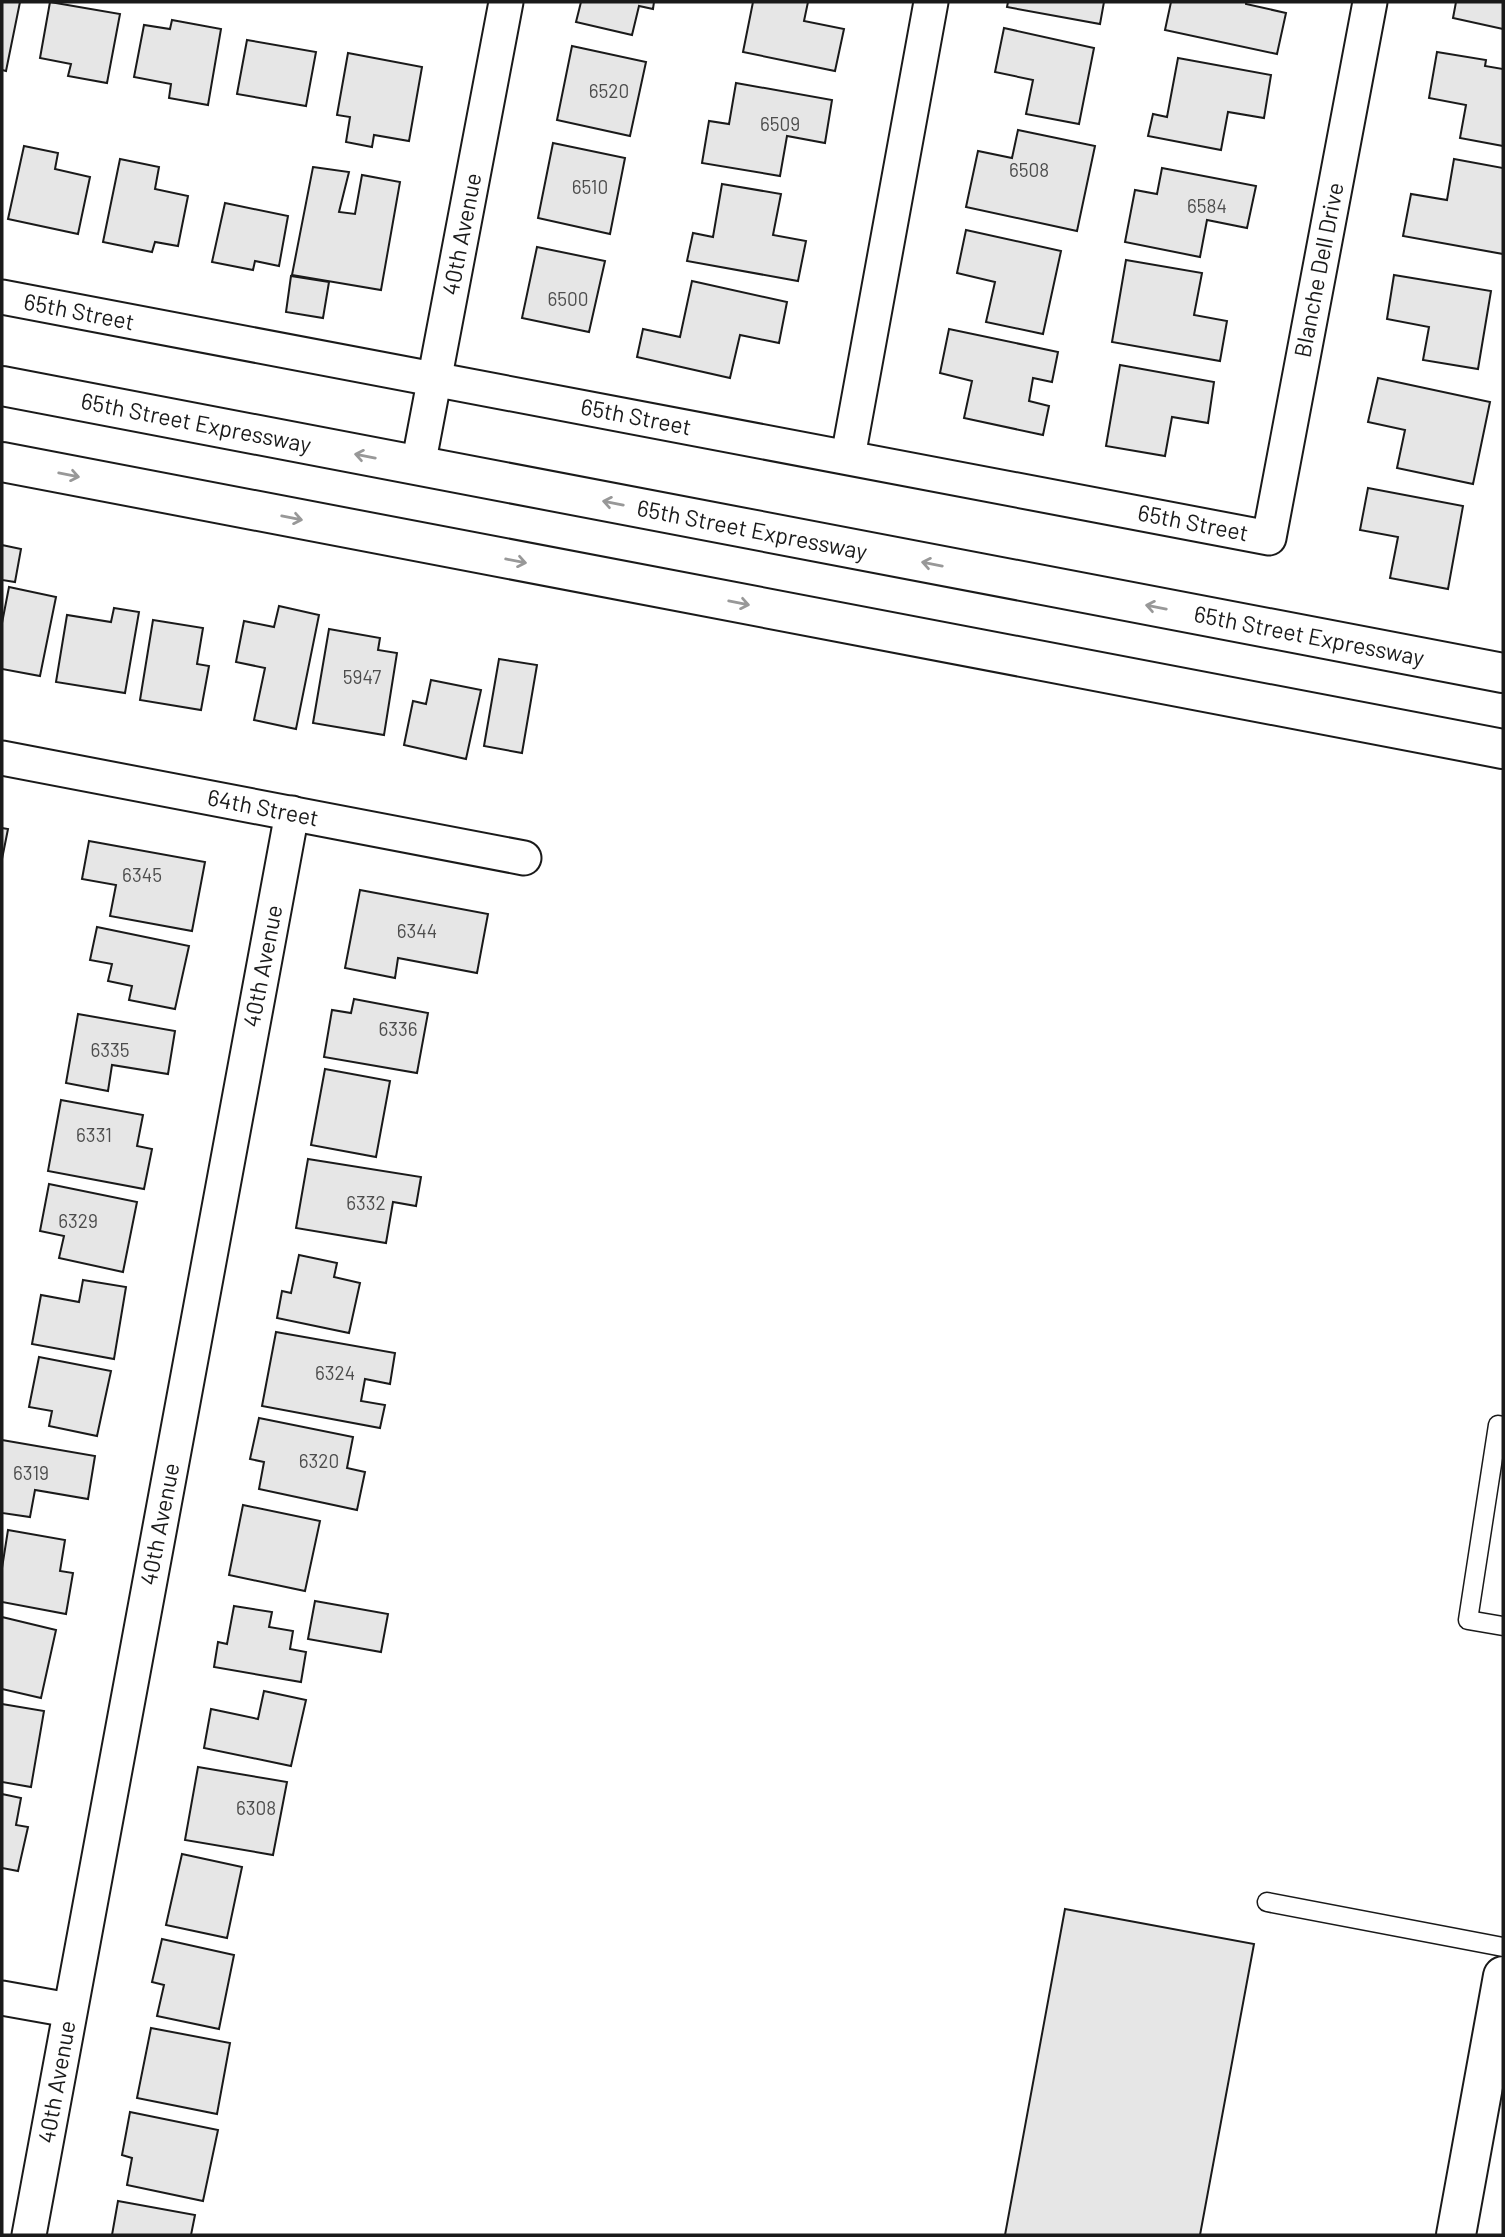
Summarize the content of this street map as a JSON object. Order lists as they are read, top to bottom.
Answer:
{
  "streets": {
    "main road": ["65th Street Expressway"],
    "street": [
      "40th Avenue",
      "Blanche Dell Drive",
      "65th Street",
      "64th Street"
    ]
  },
  "crossings": [
    ["40th Avenue", "65th Street"],
    ["40th Avenue", "65th Street Expressway"],
    ["40th Avenue", "64th Street"],
    ["Blanche Dell Drive", "65th Street"]
  ],
  "house_numbers": [
    "6520",
    "6509",
    "6508",
    "6510",
    "6584",
    "6500",
    "5947",
    "6345",
    "6344",
    "6336",
    "6335",
    "6331",
    "6332",
    "6329",
    "6324",
    "6320",
    "6319",
    "6308"
  ]
}
